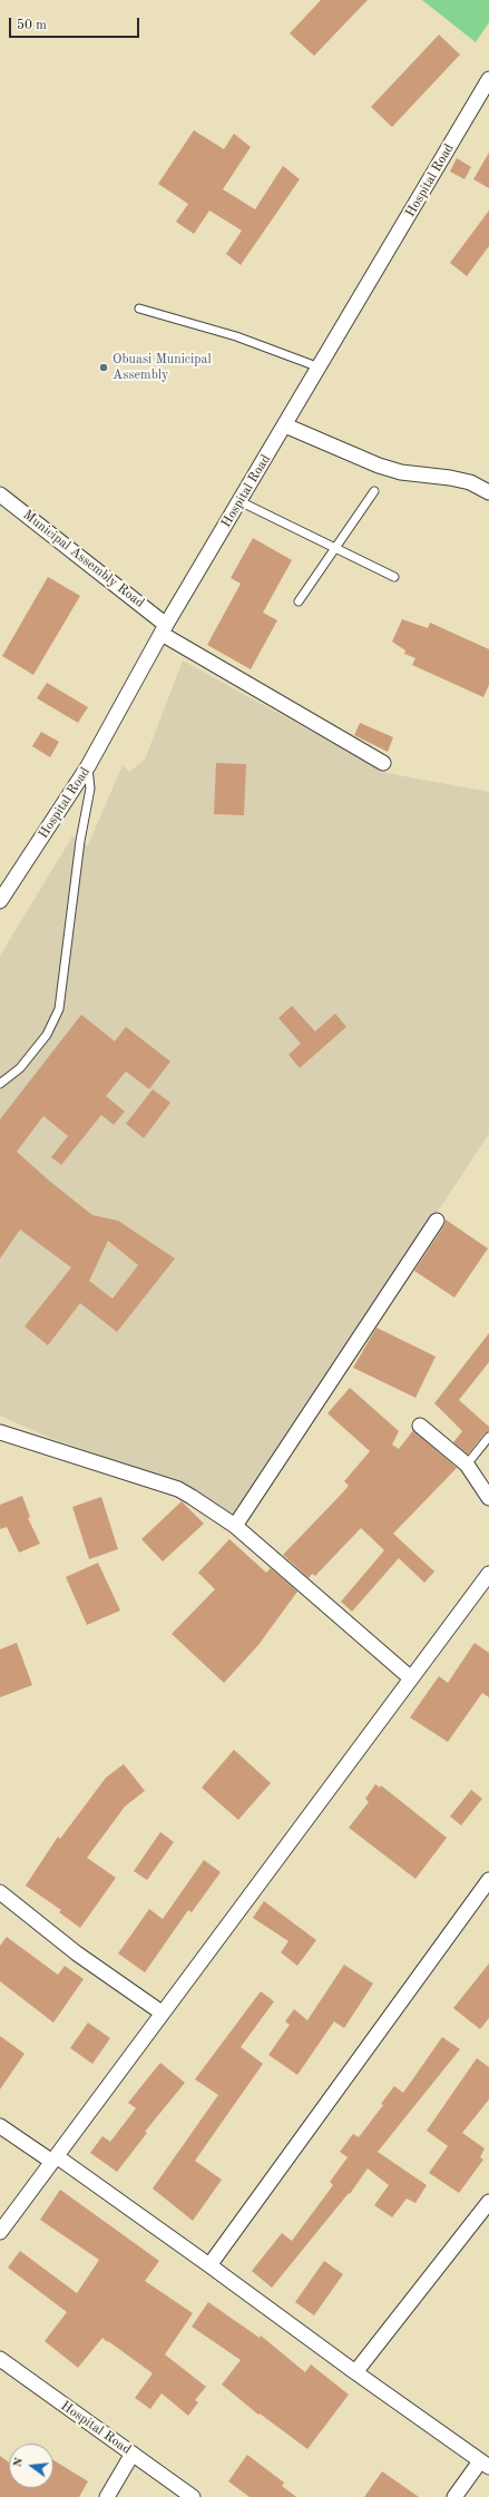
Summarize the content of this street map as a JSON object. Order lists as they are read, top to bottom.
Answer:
{
  "streets": {
    "street": ["Hospital Road", "Municipal Assembly Road"]
  },
  "crossings": [
    ["Hospital Road", "Municipal Assembly Road"]
  ],
  "places": ["Obuasi Municipal Assembly"],
  "scale_bar": "50 m",
  "north": "left"
}
